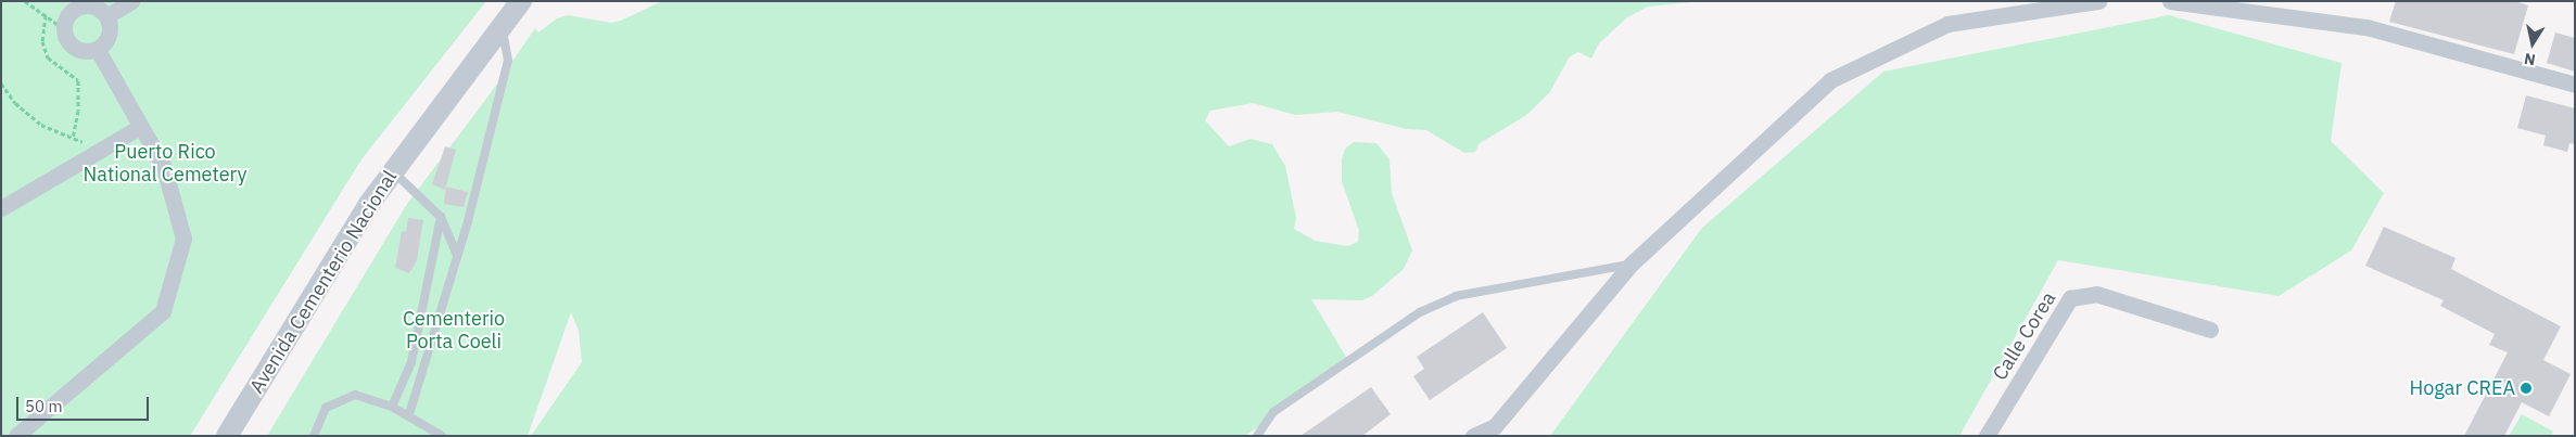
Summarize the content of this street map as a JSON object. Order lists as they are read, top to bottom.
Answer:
{
  "streets": {
    "street": ["Avenida Cementerio Nacional", "Calle Corea"]
  },
  "parks": ["Puerto Rico National Cemetery", "Cementerio Porta Coeli"],
  "places": ["Hogar CREA"],
  "scale_bar": "50 m",
  "north": "bottom"
}
